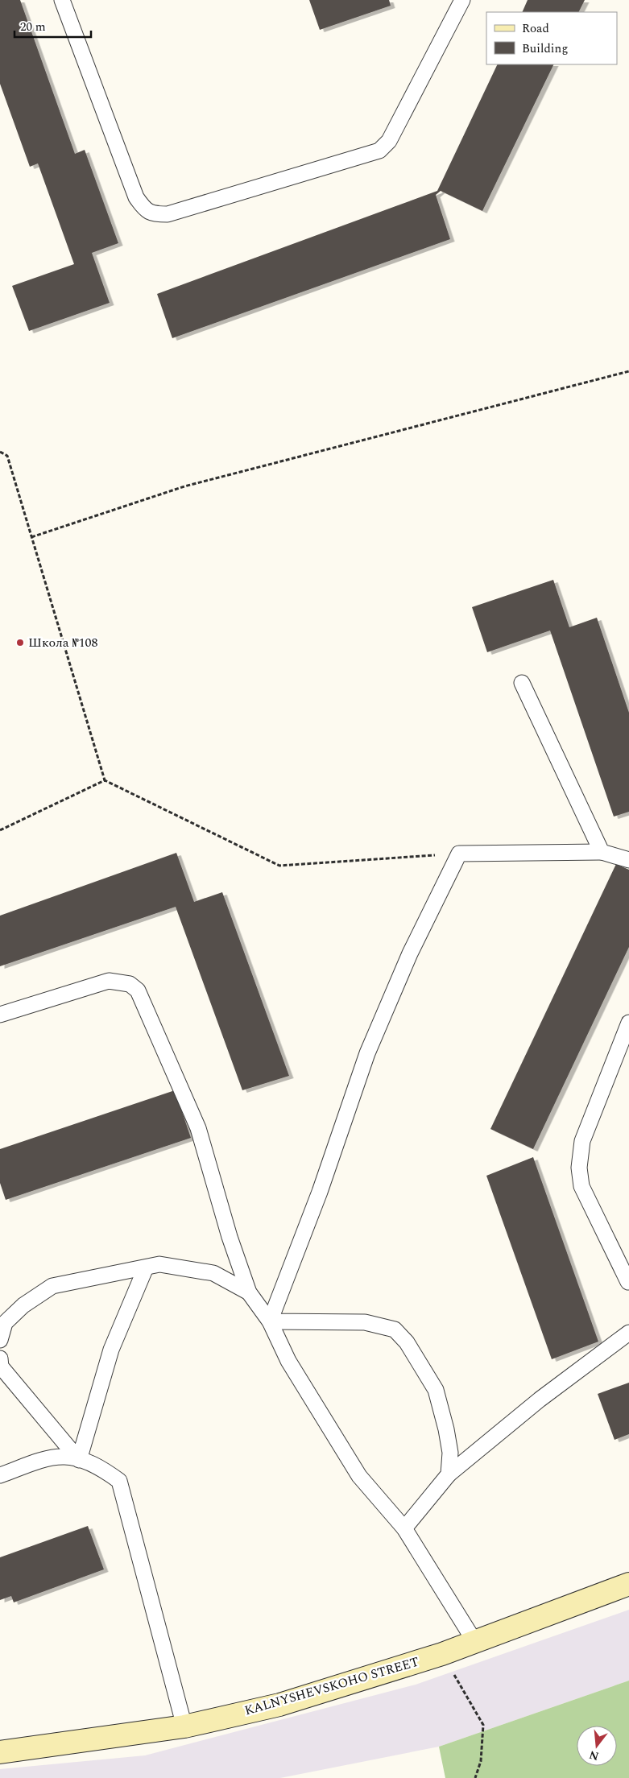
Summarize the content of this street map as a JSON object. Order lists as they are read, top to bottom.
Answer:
{
  "streets": {
    "street": ["KALNYSHEVSKOHO STREET"]
  },
  "places": ["Школа №108"],
  "legend": ["Road", "Building"],
  "scale_bar": "20 m",
  "north": "bottom"
}
